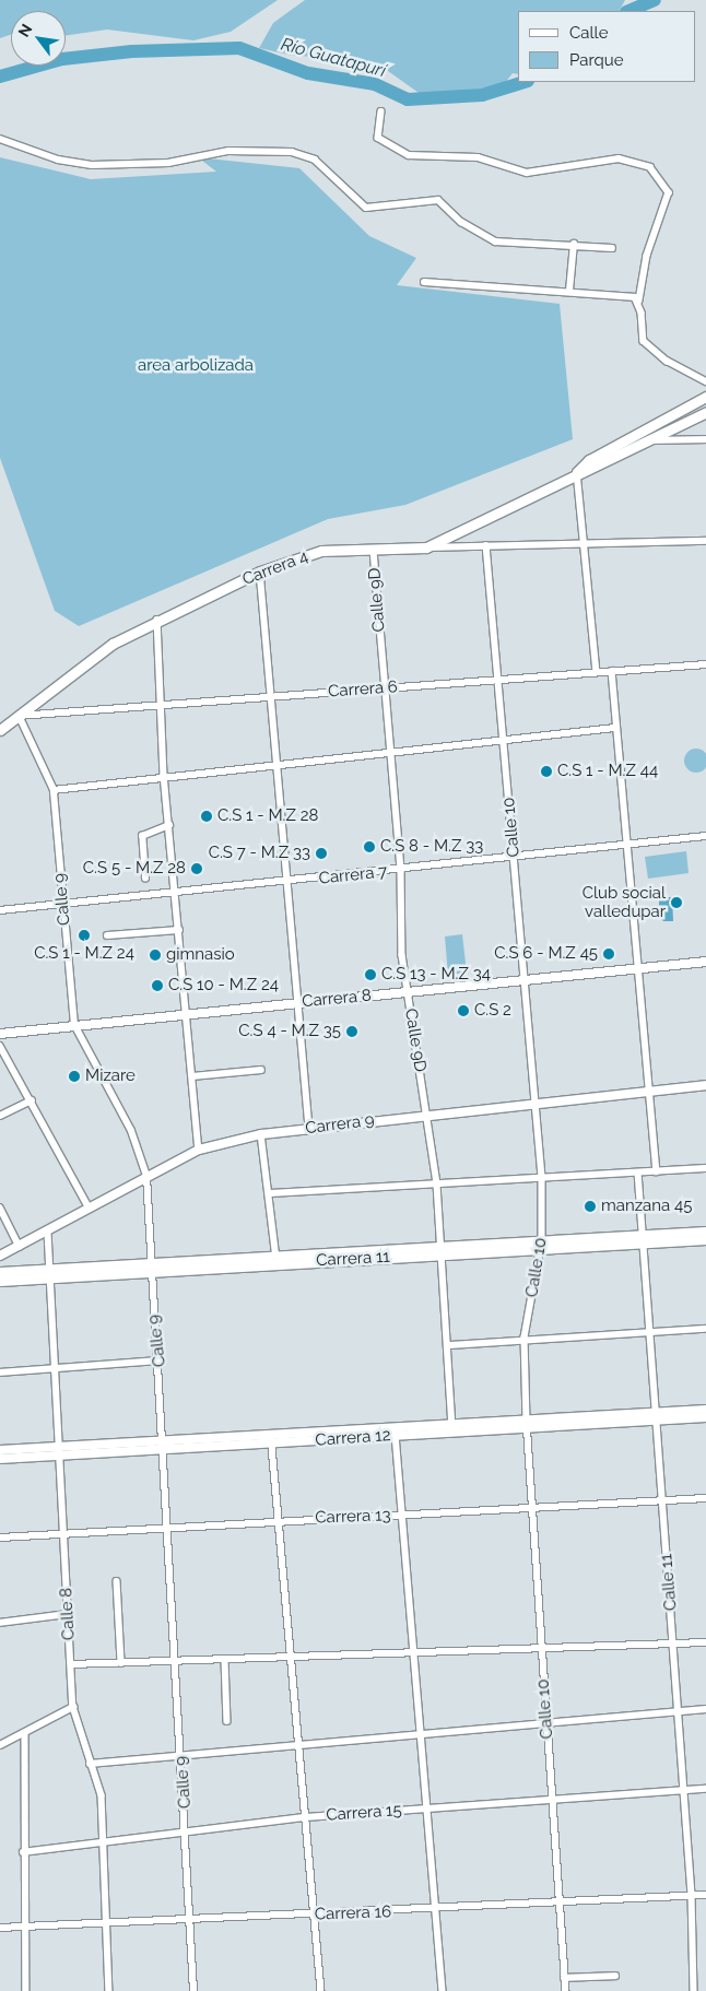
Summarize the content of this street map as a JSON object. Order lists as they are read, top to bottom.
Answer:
{
  "streets": {
    "main road": ["Carrera 4", "Carrera 11"],
    "street": [
      "Calle 9D",
      "Carrera 6",
      "Calle 10",
      "Carrera 7",
      "Calle 9",
      "Carrera 8",
      "Carrera 9",
      "Carrera 12",
      "Carrera 13",
      "Calle 11",
      "Calle 8",
      "Carrera 15",
      "Carrera 16"
    ]
  },
  "crossings": [
    ["Carrera 4", "Calle 9D"],
    ["Carrera 4", "Carrera 6"],
    ["Carrera 4", "Calle 9"],
    ["Calle 9D", "Carrera 6"],
    ["Calle 9D", "Carrera 7"],
    ["Calle 9D", "Carrera 8"],
    ["Calle 9D", "Carrera 9"],
    ["Calle 9D", "Carrera 11"],
    ["Calle 9D", "Carrera 12"],
    ["Carrera 6", "Calle 10"],
    ["Carrera 6", "Calle 9"],
    ["Calle 10", "Carrera 7"],
    ["Calle 10", "Carrera 8"],
    ["Calle 10", "Carrera 9"],
    ["Calle 10", "Carrera 11"],
    ["Calle 10", "Carrera 12"],
    ["Calle 10", "Carrera 13"],
    ["Calle 10", "Carrera 15"],
    ["Calle 10", "Carrera 16"],
    ["Carrera 7", "Calle 9"],
    ["Calle 9", "Carrera 8"],
    ["Calle 9", "Carrera 9"],
    ["Calle 9", "Carrera 11"],
    ["Calle 9", "Carrera 12"],
    ["Calle 9", "Carrera 13"],
    ["Calle 9", "Carrera 15"],
    ["Calle 9", "Carrera 16"],
    ["Carrera 9", "Calle 8"],
    ["Carrera 11", "Calle 11"],
    ["Carrera 11", "Calle 8"],
    ["Carrera 12", "Calle 11"],
    ["Carrera 12", "Calle 8"],
    ["Carrera 13", "Calle 11"],
    ["Carrera 13", "Calle 8"],
    ["Calle 11", "Carrera 15"],
    ["Calle 11", "Carrera 16"],
    ["Calle 8", "Carrera 15"],
    ["Calle 8", "Carrera 16"]
  ],
  "water": ["Río Guatapurí"],
  "parks": ["area arbolizada"],
  "places": [
    "C.S 1 - M.Z 44",
    "C.S 1 - M.Z 28",
    "C.S 8 - M.Z 33",
    "C.S 7 - M.Z 33",
    "C.S 5 - M.Z 28",
    "Club social valledupar",
    "C.S 1 - M.Z 24",
    "C.S 6 - M.Z 45",
    "gimnasio",
    "C.S 13 - M.Z 34",
    "C.S 10 - M.Z 24",
    "C.S 2",
    "C.S 4 - M.Z 35",
    "Mizare",
    "manzana 45"
  ],
  "legend": ["Calle", "Parque"],
  "north": "top left"
}
